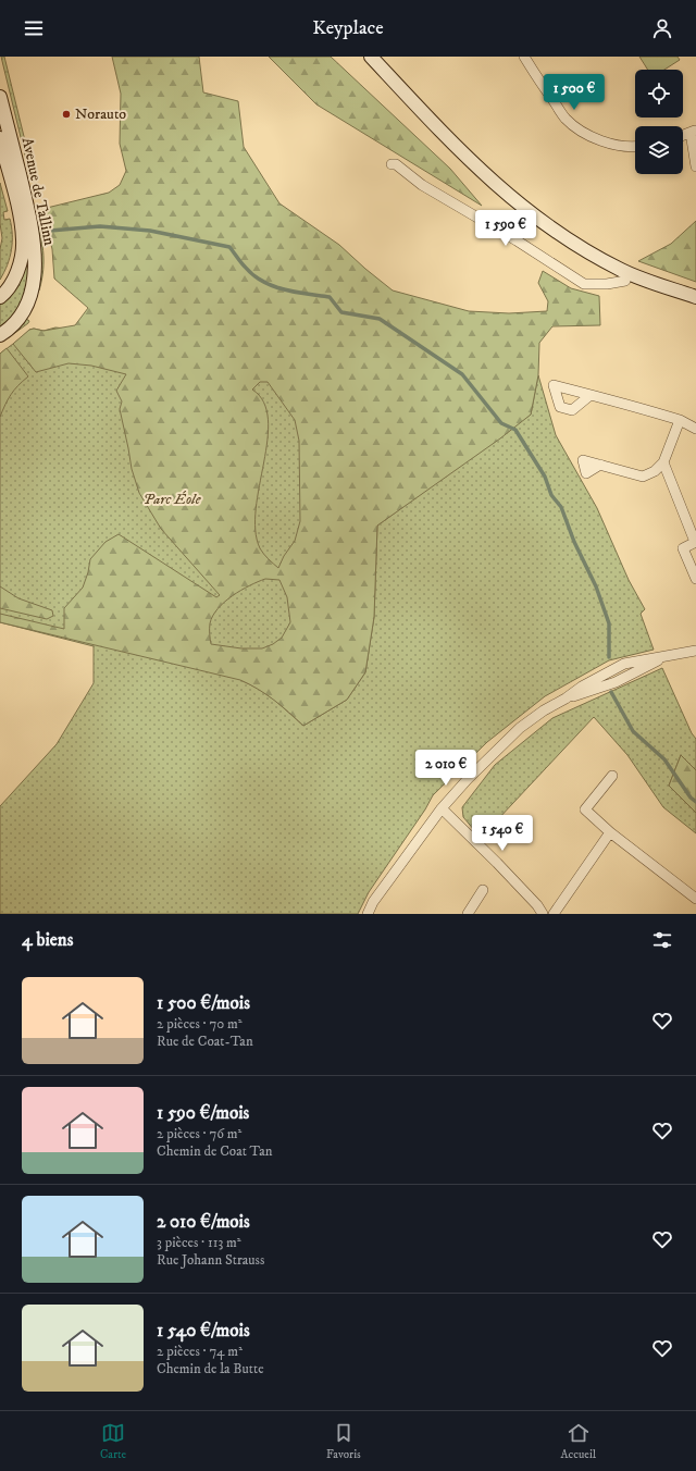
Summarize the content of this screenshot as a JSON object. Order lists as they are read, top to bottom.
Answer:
{
  "streets": {
    "street": ["Avenue de Tallinn"]
  },
  "parks": ["Parc Éole"],
  "places": ["Norauto"],
  "page": {
    "header": "Keyplace",
    "price": [
      "1 500 €",
      "1 590 €",
      "2 010 €",
      "1 540 €"
    ],
    "heading": "4 biens",
    "list": [
      {
        "name": "1 500 €/mois",
        "note": "2 pièces · 70 m² · Rue de Coat-Tan"
      },
      {
        "name": "1 590 €/mois",
        "note": "2 pièces · 76 m² · Chemin de Coat Tan"
      },
      {
        "name": "2 010 €/mois",
        "note": "3 pièces · 113 m² · Rue Johann Strauss"
      },
      {
        "name": "1 540 €/mois",
        "note": "2 pièces · 74 m² · Chemin de la Butte"
      }
    ],
    "tabs": ["Carte", "Favoris", "Accueil"]
  }
}
